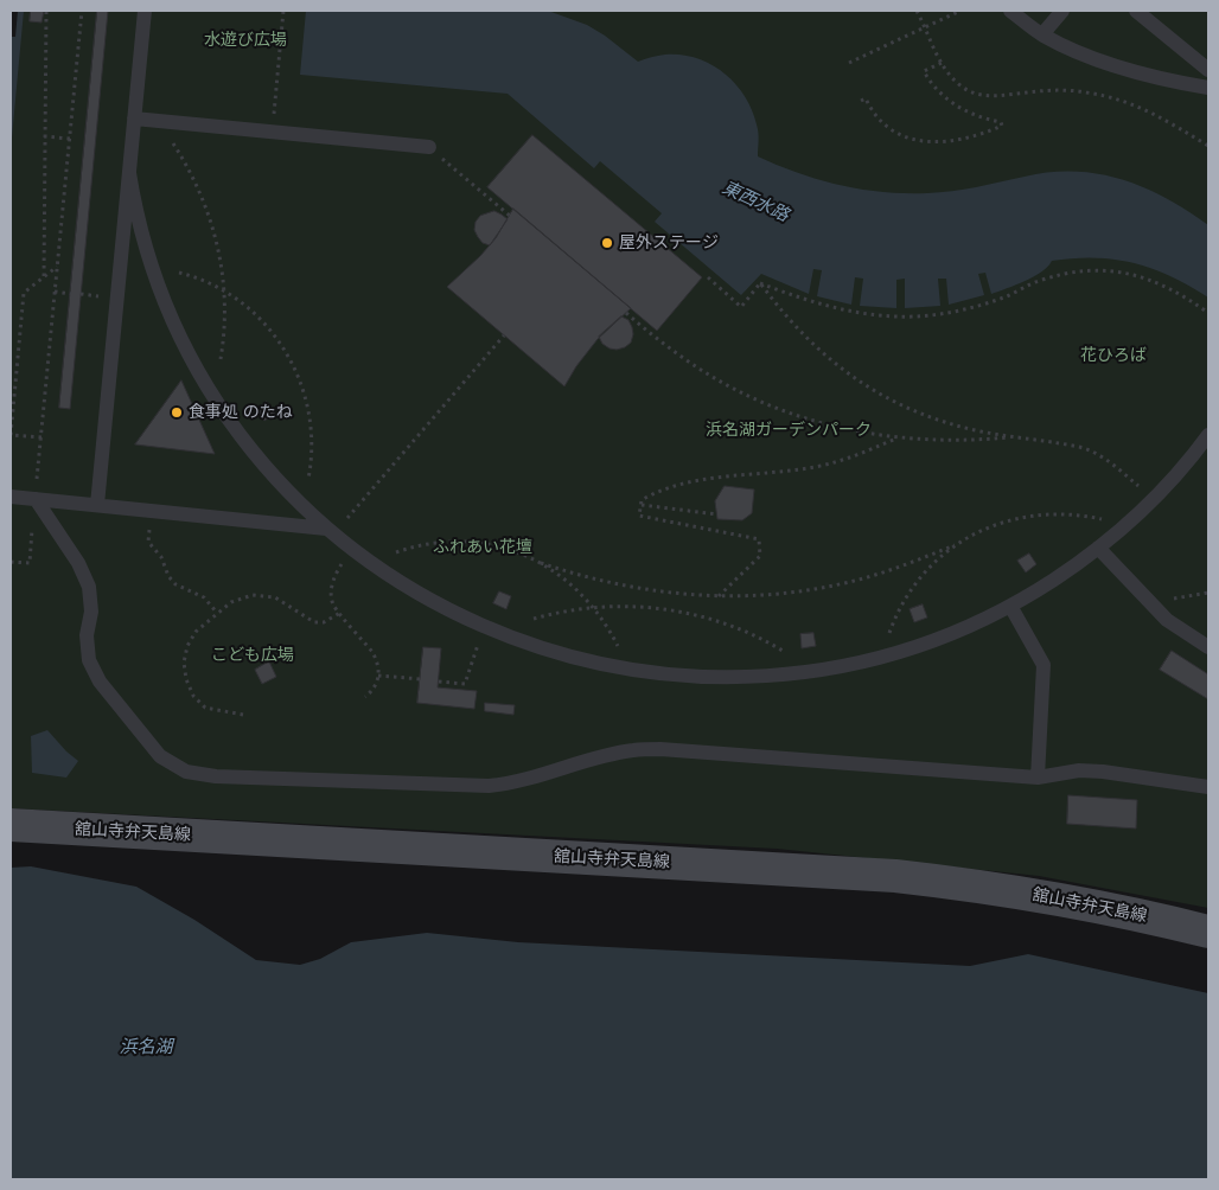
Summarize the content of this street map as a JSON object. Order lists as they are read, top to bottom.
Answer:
{
  "streets": {
    "main road": ["舘山寺弁天島線"]
  },
  "water": ["東西水路", "浜名湖"],
  "parks": [
    "水遊び広場",
    "花ひろば",
    "浜名湖ガーデンパーク",
    "ふれあい花壇",
    "こども広場"
  ],
  "places": ["屋外ステージ", "食事処 のたね"]
}
